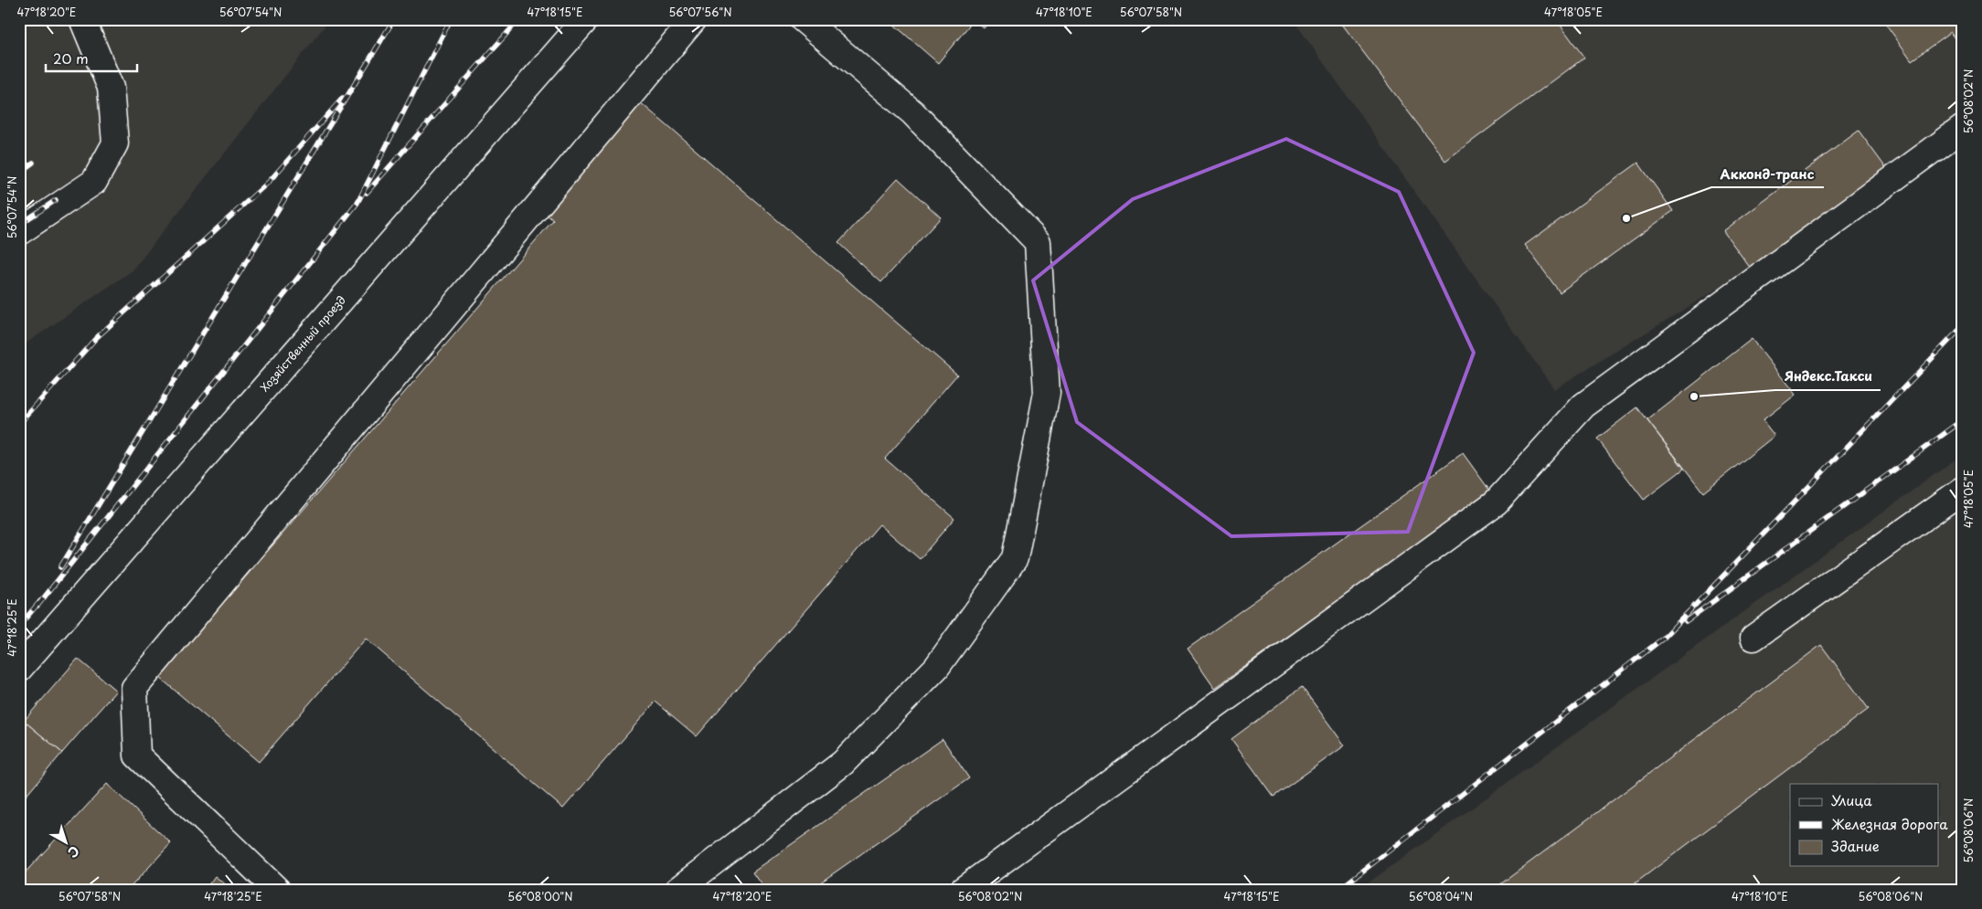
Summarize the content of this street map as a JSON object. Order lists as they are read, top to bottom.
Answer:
{
  "streets": {
    "street": ["Хозяйственный проезд"]
  },
  "places": ["Акконд-транс", "Яндекс.Такси"],
  "legend": ["Улица", "Железная дорога", "Здание"],
  "scale_bar": "20 m",
  "north": "bottom right",
  "coordinates": [
    "47°18'20\"E",
    "56°07'54\"N",
    "47°18'15\"E",
    "56°07'56\"N",
    "47°18'10\"E",
    "56°07'58\"N",
    "47°18'05\"E",
    "56°08'02\"N",
    "47°18'25\"E",
    "56°08'06\"N",
    "56°08'00\"N",
    "56°08'04\"N"
  ]
}
